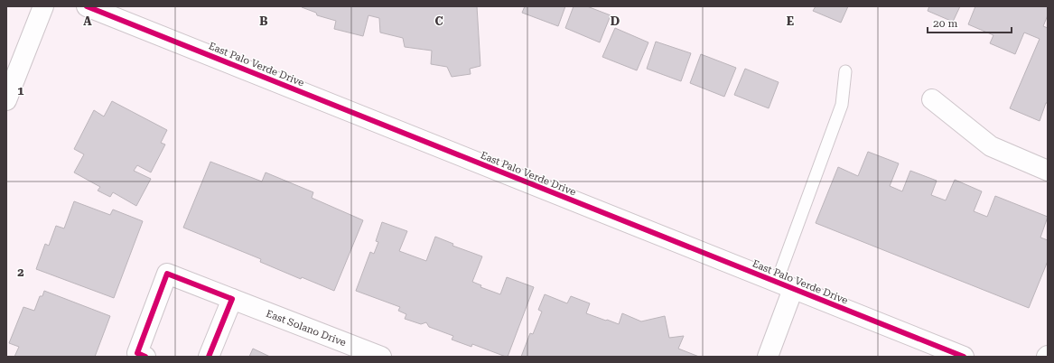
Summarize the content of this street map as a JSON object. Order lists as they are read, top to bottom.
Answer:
{
  "streets": {
    "street": ["East Palo Verde Drive", "East Solano Drive"]
  },
  "scale_bar": "20 m",
  "grid": {
    "columns": [
      "A",
      "B",
      "C",
      "D",
      "E"
    ],
    "rows": ["1", "2"]
  }
}
